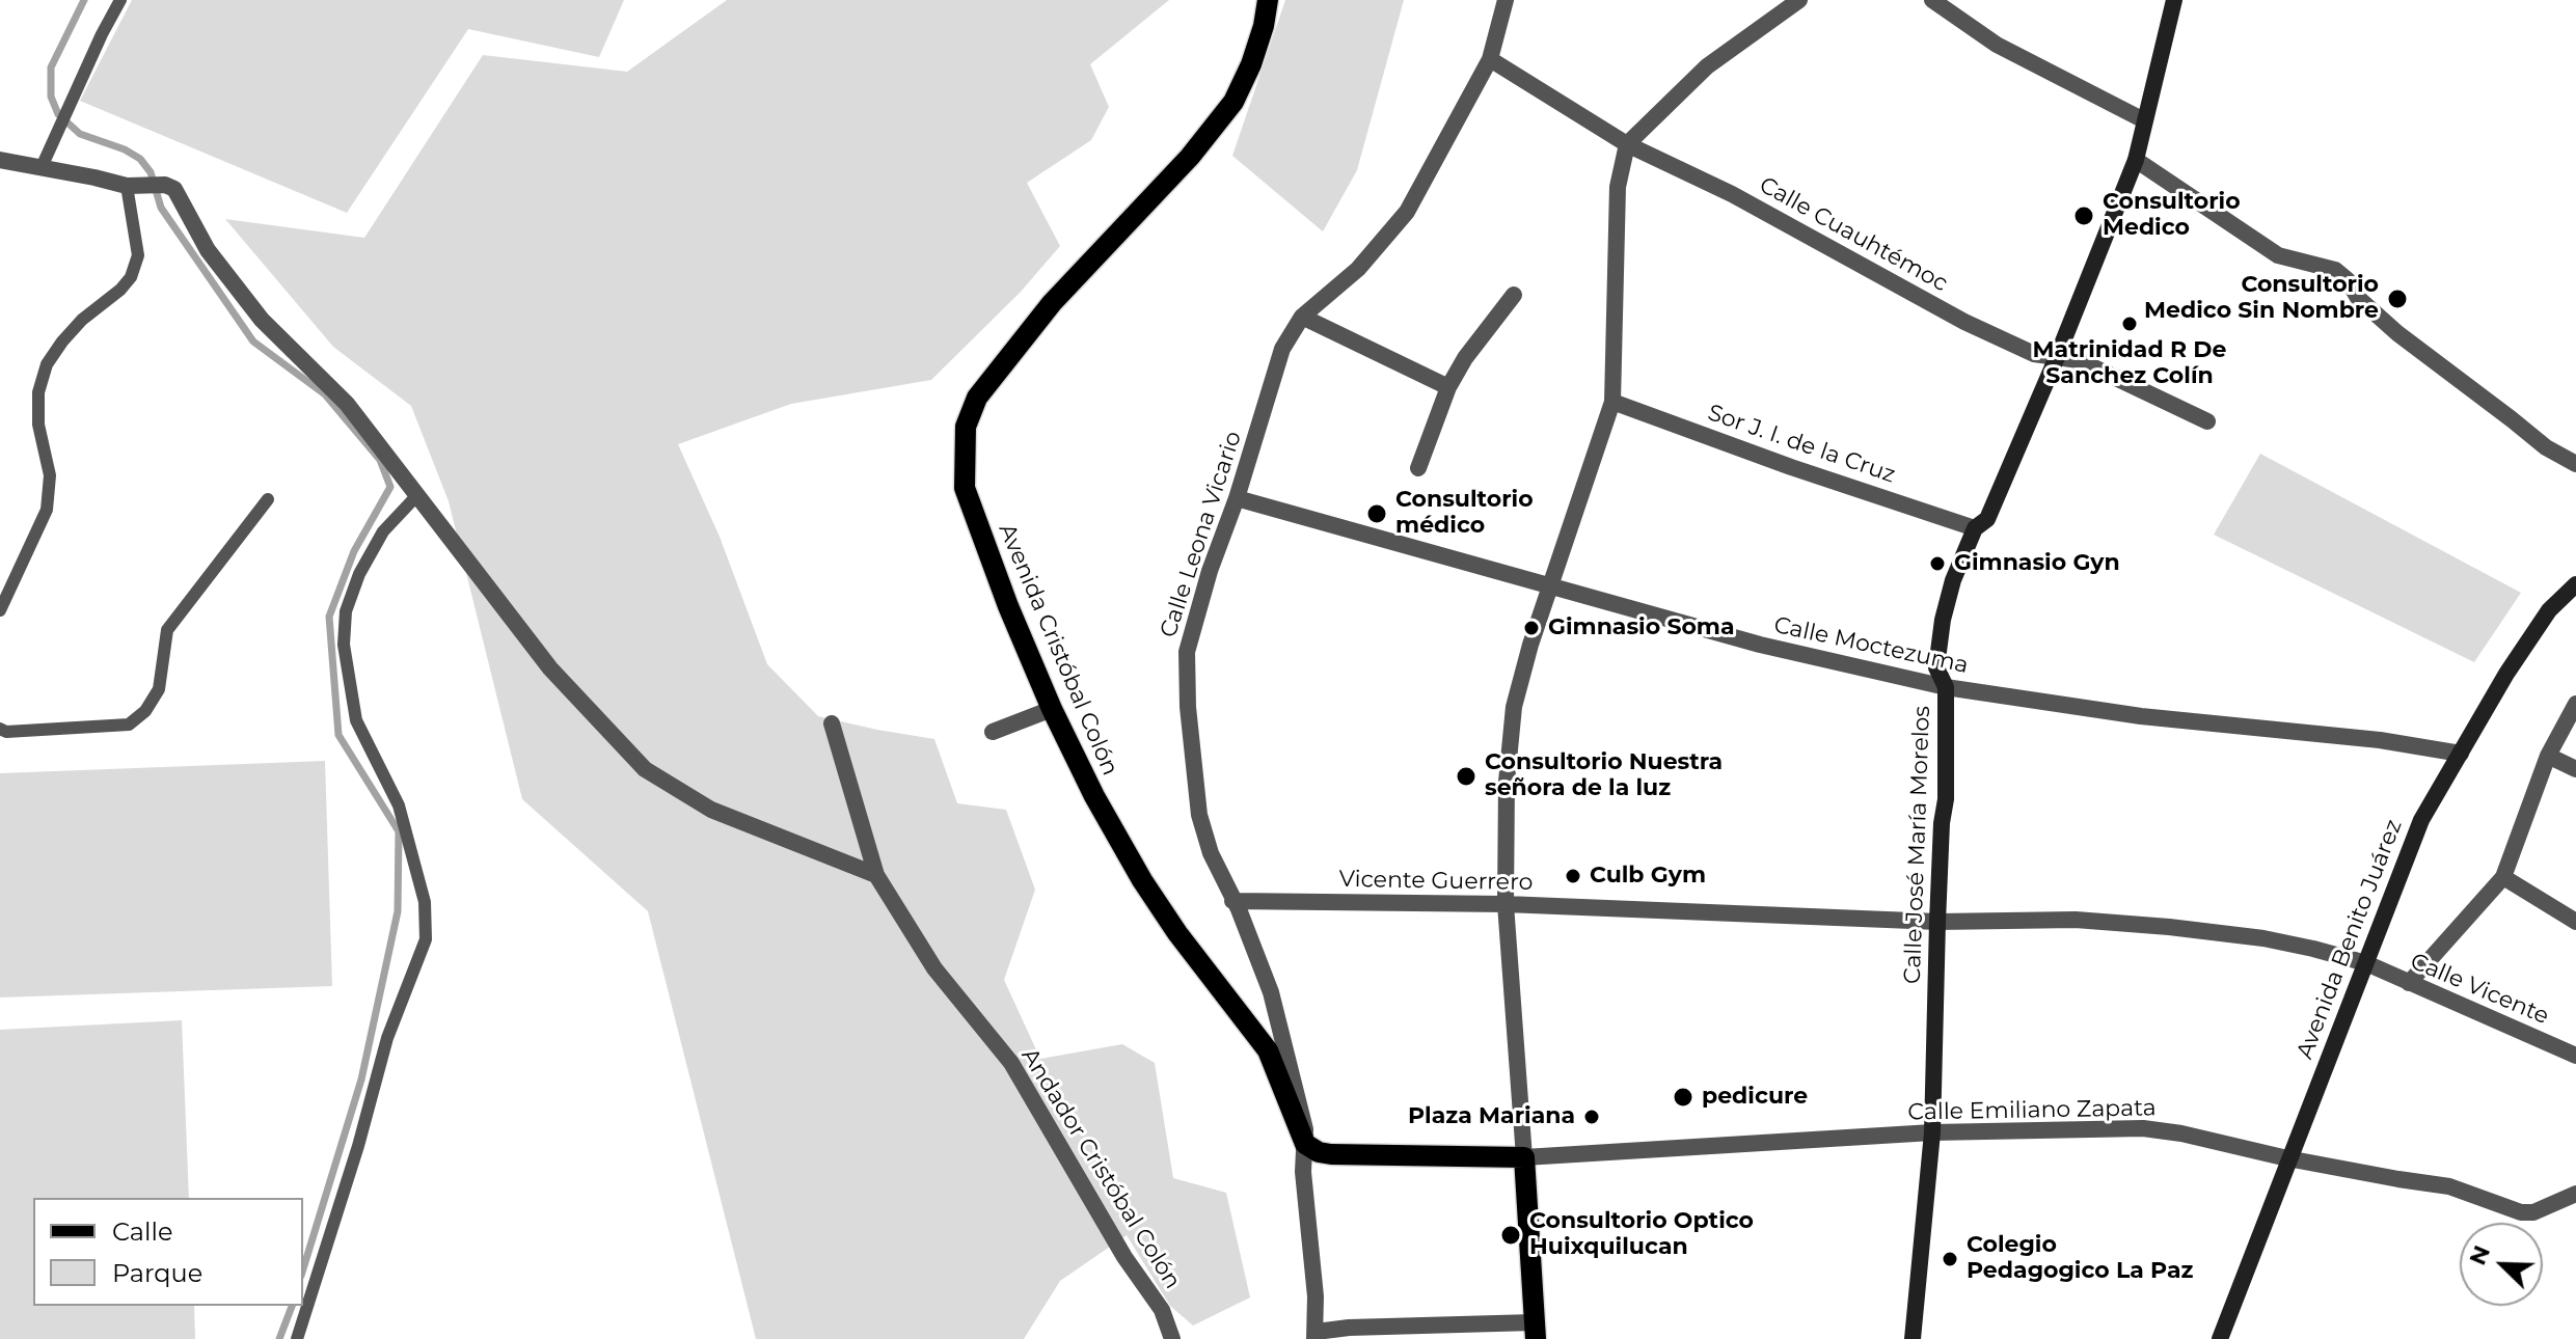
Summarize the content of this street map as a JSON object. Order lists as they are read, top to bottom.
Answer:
{
  "streets": {
    "main road": ["Avenida Cristóbal Colón", "Calle José María Morelos", "Avenida Benito Juárez"],
    "street": [
      "Calle Cuauhtémoc",
      "Sor J. I. de la Cruz",
      "Calle Leona Vicario",
      "Calle Moctezuma",
      "Vicente Guerrero",
      "Calle Vicente",
      "Calle Emiliano Zapata",
      "Andador Cristóbal Colón"
    ]
  },
  "crossings": [
    ["Calle Cuauhtémoc", "Calle Leona Vicario"],
    ["Calle Cuauhtémoc", "Calle José María Morelos"],
    ["Sor J. I. de la Cruz", "Calle José María Morelos"],
    ["Calle Leona Vicario", "Calle Moctezuma"],
    ["Calle Leona Vicario", "Avenida Cristóbal Colón"],
    ["Calle Leona Vicario", "Vicente Guerrero"],
    ["Calle Moctezuma", "Calle José María Morelos"],
    ["Calle Moctezuma", "Avenida Benito Juárez"],
    ["Calle José María Morelos", "Vicente Guerrero"],
    ["Calle José María Morelos", "Calle Emiliano Zapata"],
    ["Vicente Guerrero", "Avenida Benito Juárez"],
    ["Vicente Guerrero", "Calle Vicente"],
    ["Avenida Benito Juárez", "Calle Vicente"],
    ["Avenida Benito Juárez", "Calle Emiliano Zapata"]
  ],
  "places": [
    "Consultorio Medico",
    "Consultorio Medico Sin Nombre",
    "Matrinidad R De Sanchez Colín",
    "Consultorio médico",
    "Gimnasio Gyn",
    "Gimnasio Soma",
    "Consultorio Nuestra señora de la luz",
    "Culb Gym",
    "pedicure",
    "Plaza Mariana",
    "Consultorio Optico Huixquilucan",
    "Colegio Pedagogico La Paz"
  ],
  "legend": ["Calle", "Parque"],
  "north": "top left"
}
